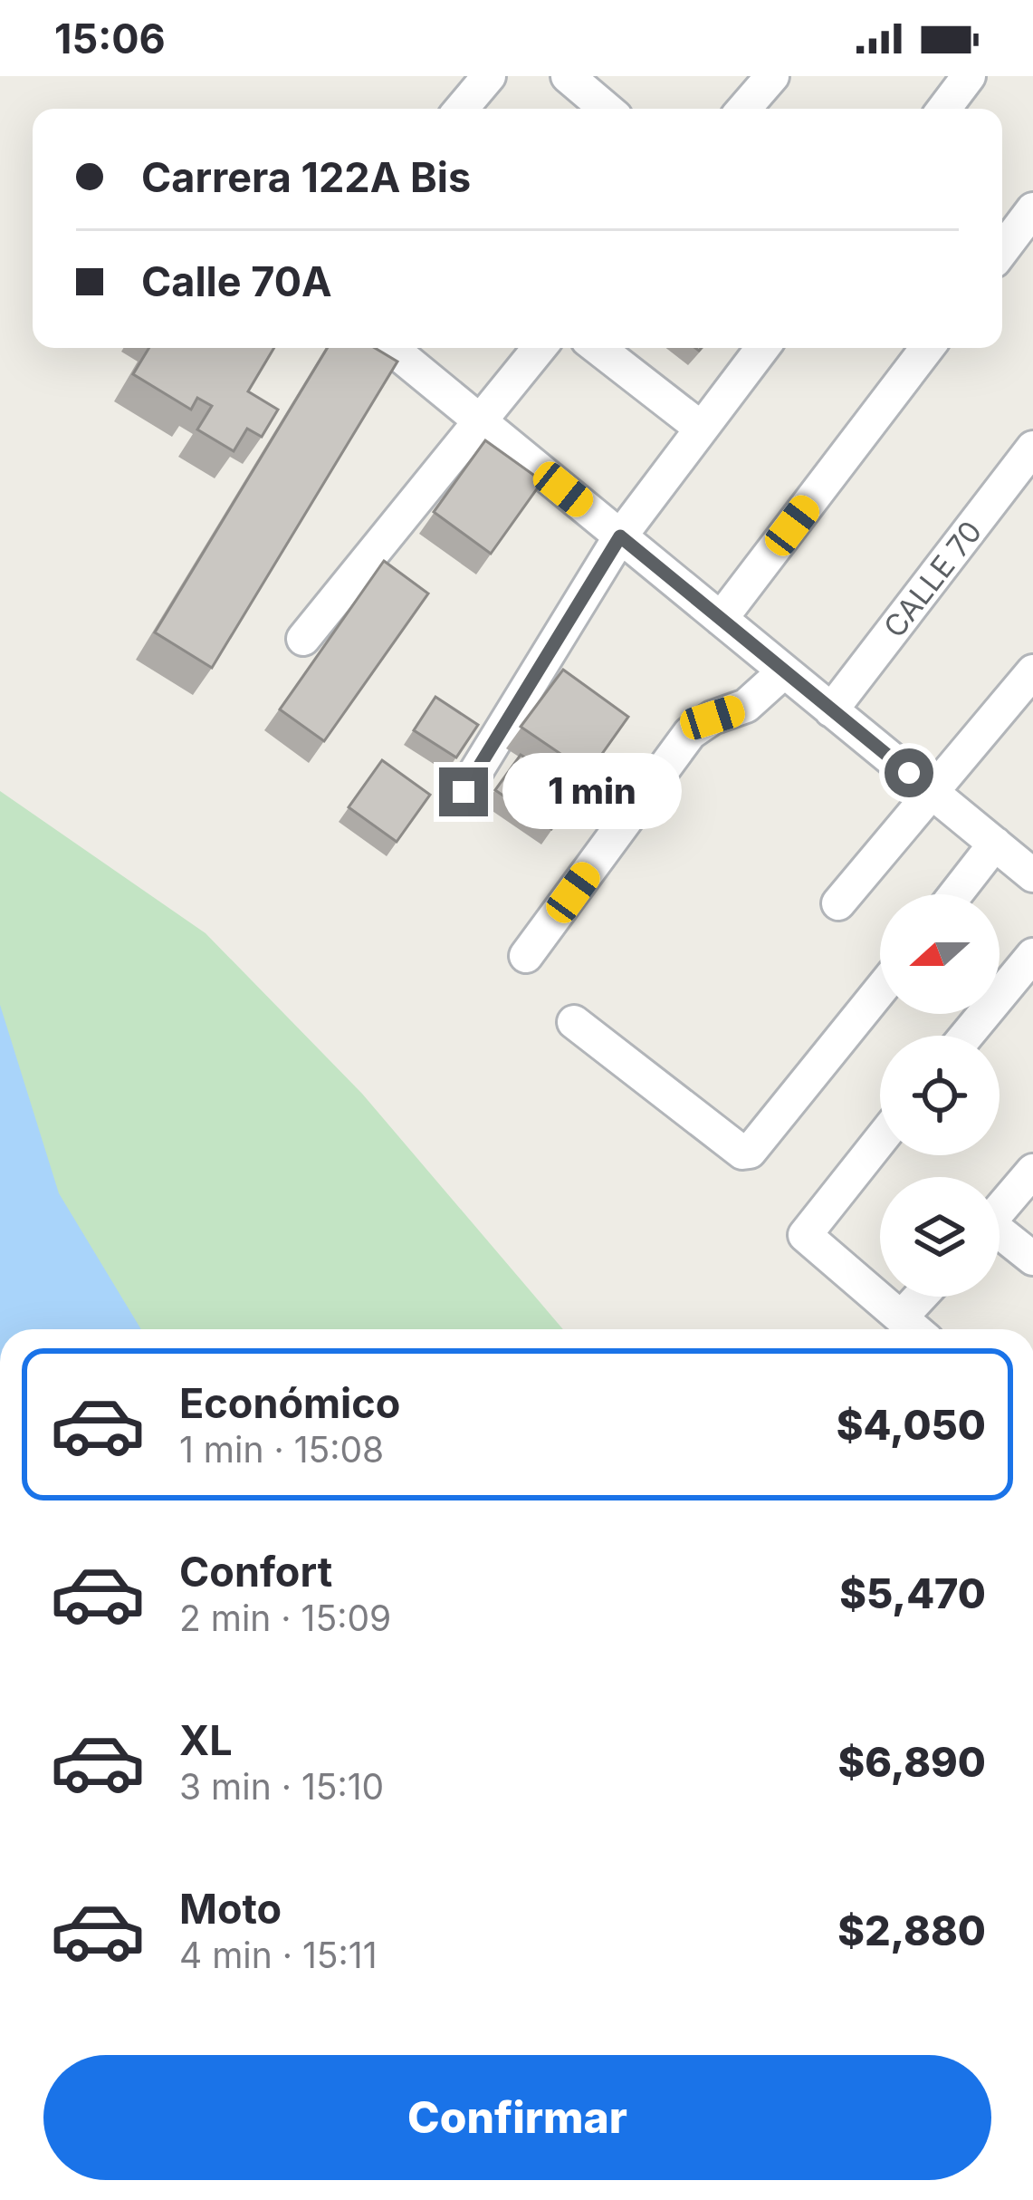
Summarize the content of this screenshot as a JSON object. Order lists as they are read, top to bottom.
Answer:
{
  "streets": {
    "street": ["CALLE 70"]
  },
  "north": "left",
  "page": {
    "status": "15:06",
    "banner": ["Carrera 122A Bis", "Calle 70A"],
    "bubble": "1 min",
    "list": [
      {
        "name": "Económico",
        "note": "1 min · 15:08",
        "value": "$4,050"
      },
      {
        "name": "Confort",
        "note": "2 min · 15:09",
        "value": "$5,470"
      },
      {
        "name": "XL",
        "note": "3 min · 15:10",
        "value": "$6,890"
      },
      {
        "name": "Moto",
        "note": "4 min · 15:11",
        "value": "$2,880"
      }
    ],
    "buttons": "Confirmar"
  }
}
